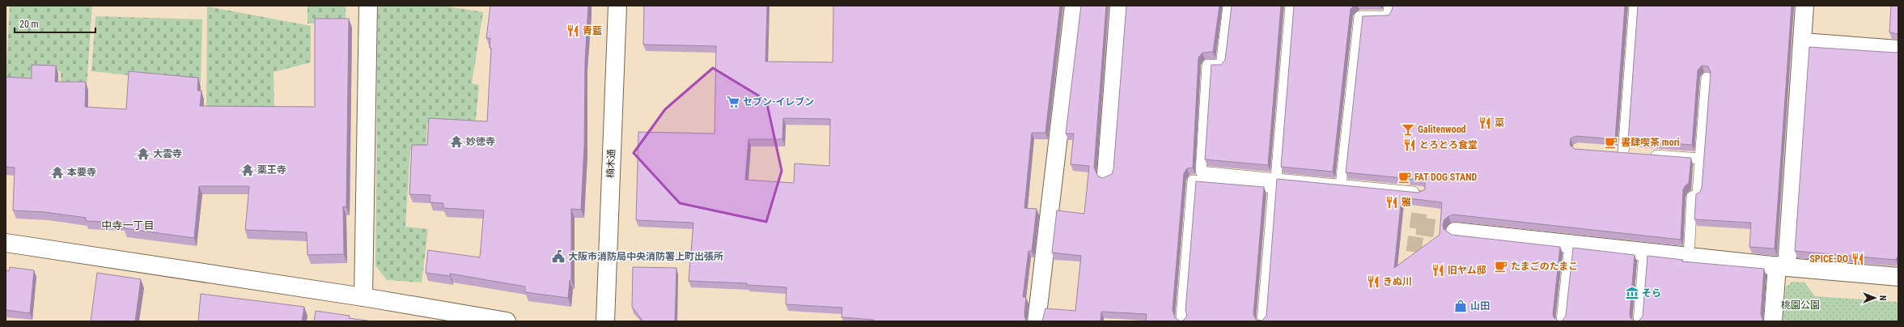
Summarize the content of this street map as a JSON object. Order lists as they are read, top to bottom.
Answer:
{
  "streets": {
    "street": ["楠木通"]
  },
  "districts": ["中寺一丁目"],
  "parks": ["桃園公園"],
  "places": {
    "restaurant": [
      "青藍",
      "菜",
      "とろとろ食堂",
      "雅",
      "SPICE-DO",
      "旧ヤム邸",
      "きぬ川"
    ],
    "supermarket": ["セブン-イレブン"],
    "bar": ["Galitenwood"],
    "temple": [
      "妙徳寺",
      "大雲寺",
      "薬王寺",
      "本要寺"
    ],
    "cafe": ["書肆喫茶 mori", "FAT DOG STAND", "たまごのたまこ"],
    "public building": ["大阪市消防局中央消防署上町出張所"],
    "museum": ["そら"],
    "shop": ["山田"]
  },
  "scale_bar": "20 m",
  "north": "right"
}
